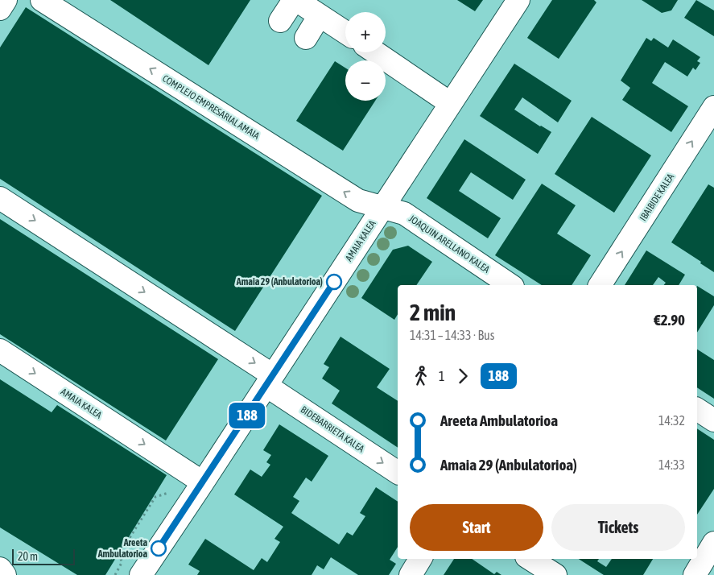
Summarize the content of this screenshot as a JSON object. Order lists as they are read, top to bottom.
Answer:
{
  "streets": {
    "street": [
      "COMPLEJO EMPRESARIAL AMAIA",
      "IBAIBIDE KALEA",
      "AMAIA KALEA",
      "JOAQUIN ARELLANO KALEA",
      "BIDEBARRIETA KALEA"
    ]
  },
  "crossings": [
    ["COMPLEJO EMPRESARIAL AMAIA", "AMAIA KALEA"],
    ["COMPLEJO EMPRESARIAL AMAIA", "JOAQUIN ARELLANO KALEA"],
    ["AMAIA KALEA", "JOAQUIN ARELLANO KALEA"],
    ["AMAIA KALEA", "BIDEBARRIETA KALEA"]
  ],
  "one_way": ["IBAIBIDE KALEA", "BIDEBARRIETA KALEA"],
  "places": ["Amaia 29 (Anbulatorioa)", "Areeta Ambulatorioa"],
  "lines": ["bus line 188"],
  "scale_bar": "20 m",
  "page": {
    "on_map": "188",
    "map_buttons": ["+", "−"],
    "heading": ["2 min", "14:31 – 14:33 · Bus", "€2.90"],
    "legs": ["1", "188"],
    "list": [
      {
        "name": "Areeta Ambulatorioa",
        "value": "14:32"
      },
      {
        "name": "Amaia 29 (Anbulatorioa)",
        "value": "14:33"
      }
    ],
    "buttons": ["Start", "Tickets"],
    "scale": "20 m"
  }
}
